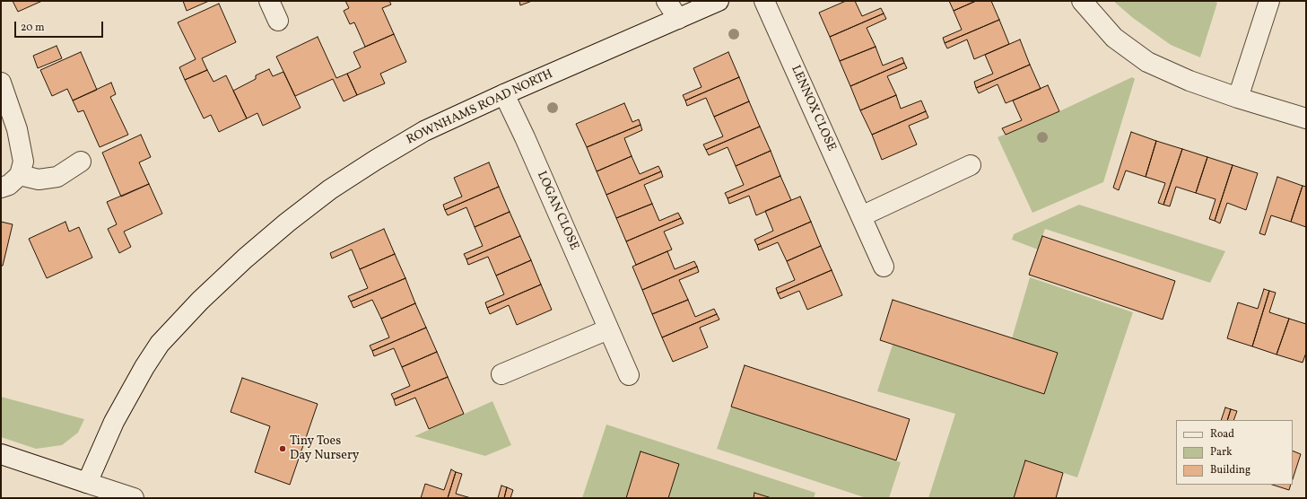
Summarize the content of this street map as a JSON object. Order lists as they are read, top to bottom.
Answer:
{
  "streets": {
    "street": ["ROWNHAMS ROAD NORTH", "LENNOX CLOSE", "LOGAN CLOSE"]
  },
  "crossings": [
    ["ROWNHAMS ROAD NORTH", "LOGAN CLOSE"]
  ],
  "places": ["Tiny Toes Day Nursery"],
  "legend": ["Road", "Park", "Building"],
  "scale_bar": "20 m"
}
